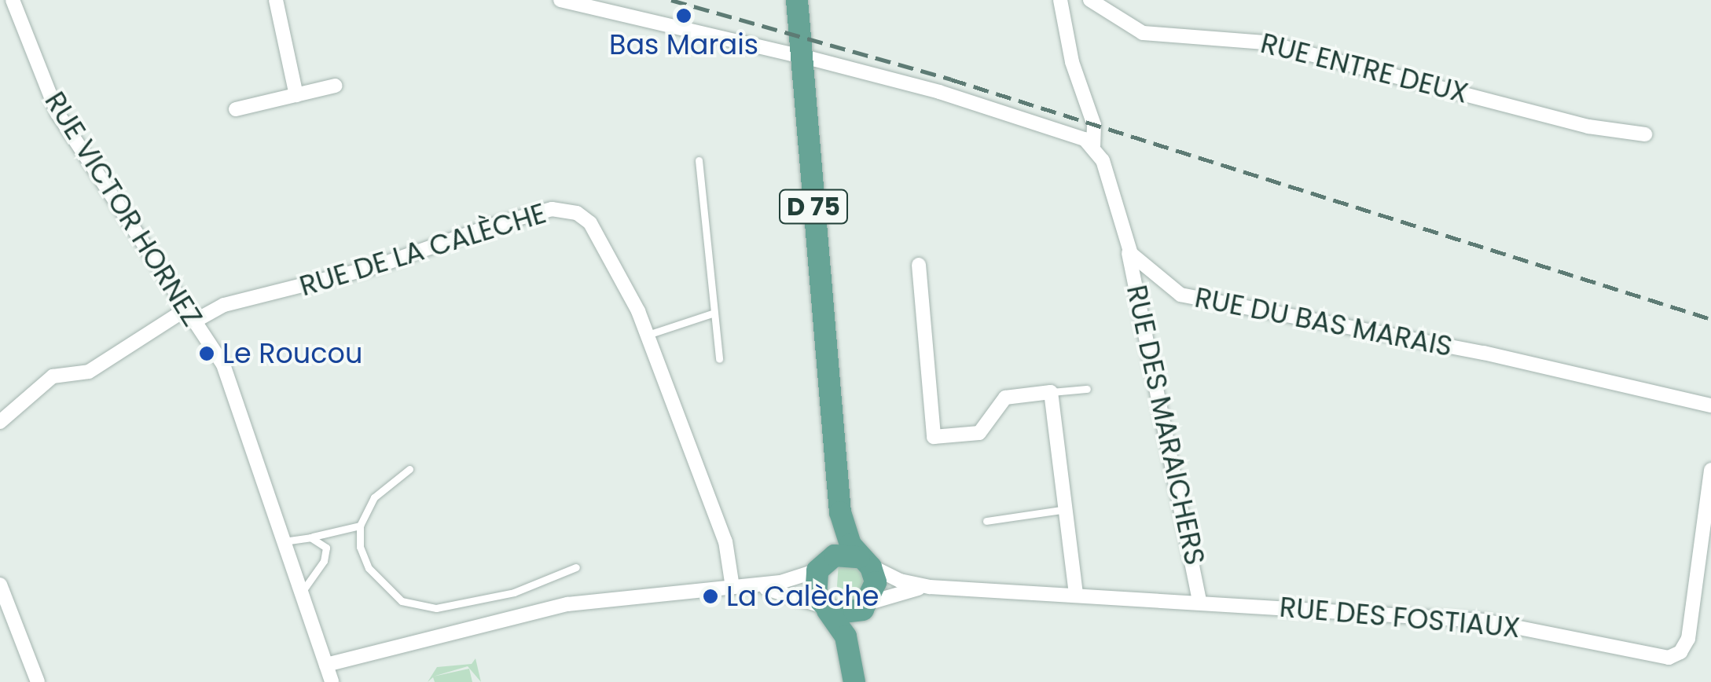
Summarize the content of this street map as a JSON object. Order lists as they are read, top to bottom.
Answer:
{
  "streets": {
    "main road": ["D 75"],
    "street": [
      "RUE ENTRE DEUX",
      "RUE VICTOR HORNEZ",
      "RUE DE LA CALÈCHE",
      "RUE DU BAS MARAIS",
      "RUE DES MARAICHERS",
      "RUE DES FOSTIAUX"
    ]
  },
  "crossings": [
    ["D 75", "RUE DES FOSTIAUX"],
    ["RUE VICTOR HORNEZ", "RUE DE LA CALÈCHE"],
    ["RUE DU BAS MARAIS", "RUE DES MARAICHERS"],
    ["RUE DES MARAICHERS", "RUE DES FOSTIAUX"]
  ],
  "places": ["Bas Marais", "Le Roucou", "La Calèche"]
}
